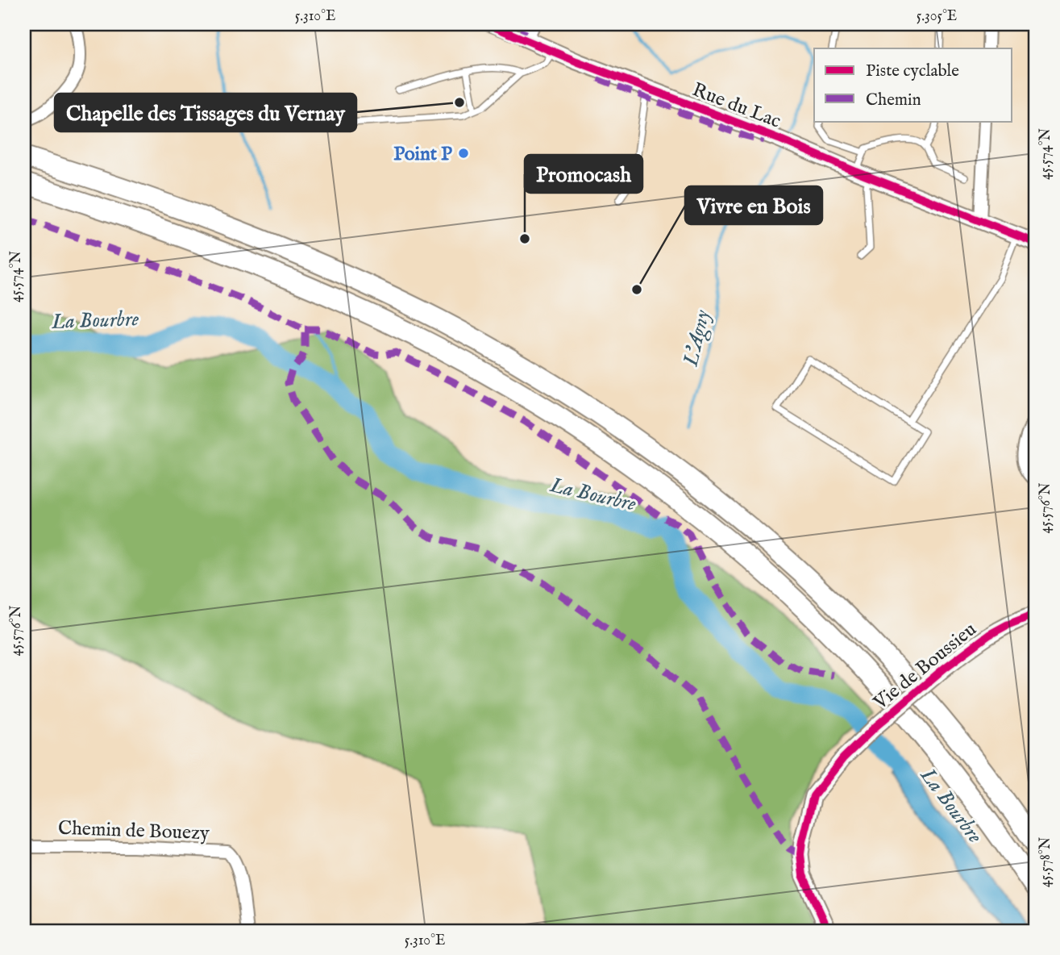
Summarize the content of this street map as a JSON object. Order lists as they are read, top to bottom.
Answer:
{
  "streets": {
    "street": ["Rue du Lac", "Vie de Boussieu", "Chemin de Bouezy"]
  },
  "water": ["La Bourbre", "L'Agny"],
  "places": [
    "Chapelle des Tissages du Vernay",
    "Point P",
    "Promocash",
    "Vivre en Bois"
  ],
  "legend": ["Piste cyclable", "Chemin"],
  "coordinates": [
    "5.310°E",
    "5.305°E",
    "45.574°N",
    "45.576°N",
    "45.578°N"
  ]
}
